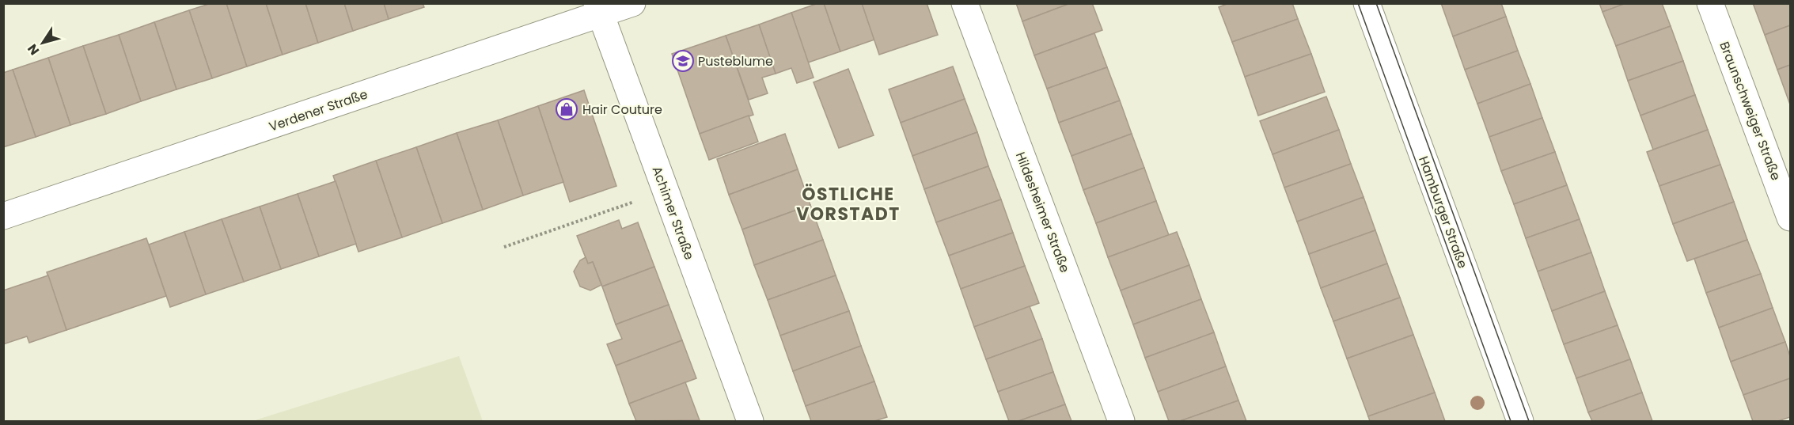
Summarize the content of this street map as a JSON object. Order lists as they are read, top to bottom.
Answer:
{
  "streets": {
    "street": [
      "Verdener Straße",
      "Braunschweiger Straße",
      "Hildesheimer Straße",
      "Hamburger Straße",
      "Achimer Straße"
    ]
  },
  "crossings": [
    ["Verdener Straße", "Achimer Straße"]
  ],
  "districts": ["ÖSTLICHE VORSTADT"],
  "places": {
    "school or university": ["Pusteblume"],
    "shop": ["Hair Couture"]
  },
  "north": "bottom left"
}
